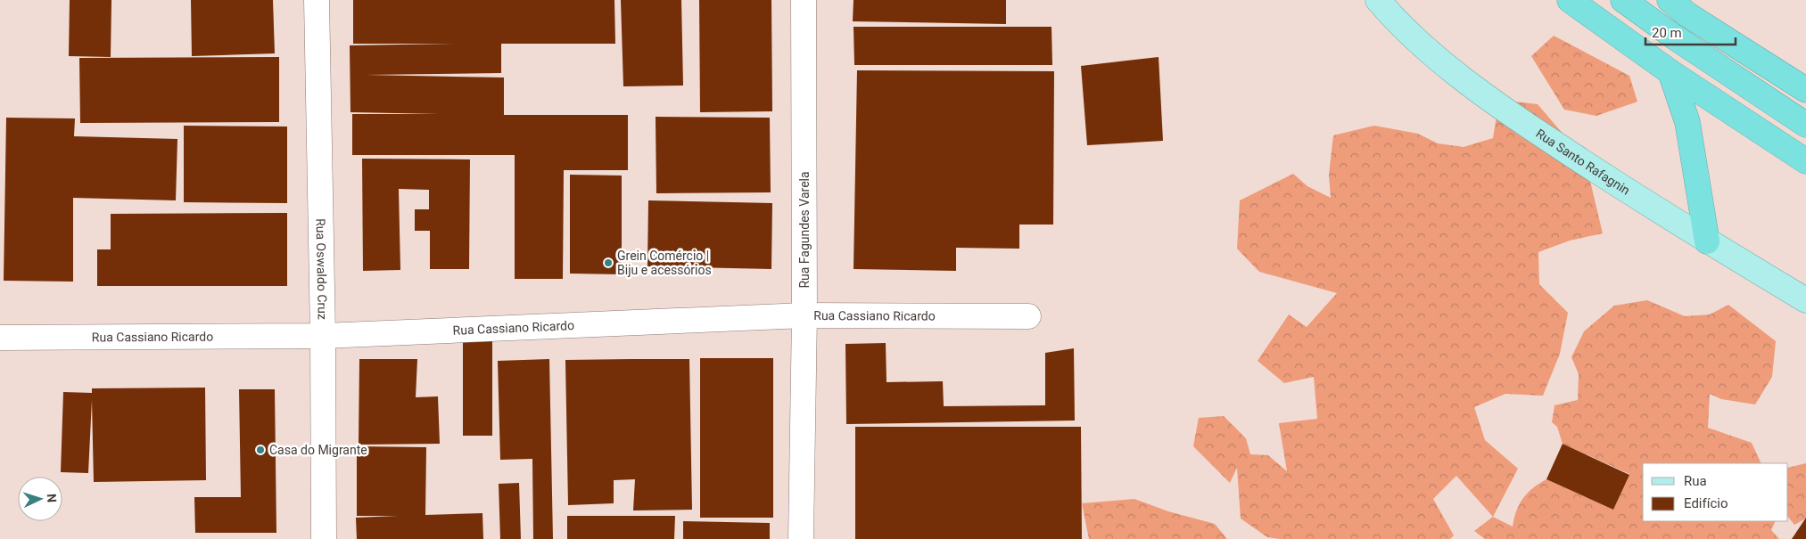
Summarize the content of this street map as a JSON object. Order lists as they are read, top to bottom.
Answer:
{
  "streets": {
    "main road": ["Rua Santo Rafagnin"],
    "street": ["Rua Fagundes Varela", "Rua Oswaldo Cruz", "Rua Cassiano Ricardo"]
  },
  "crossings": [
    ["Rua Fagundes Varela", "Rua Cassiano Ricardo"],
    ["Rua Oswaldo Cruz", "Rua Cassiano Ricardo"]
  ],
  "places": ["Grein Comércio | Biju e acessórios", "Casa do Migrante"],
  "legend": ["Rua", "Edifício"],
  "scale_bar": "20 m",
  "north": "right"
}
